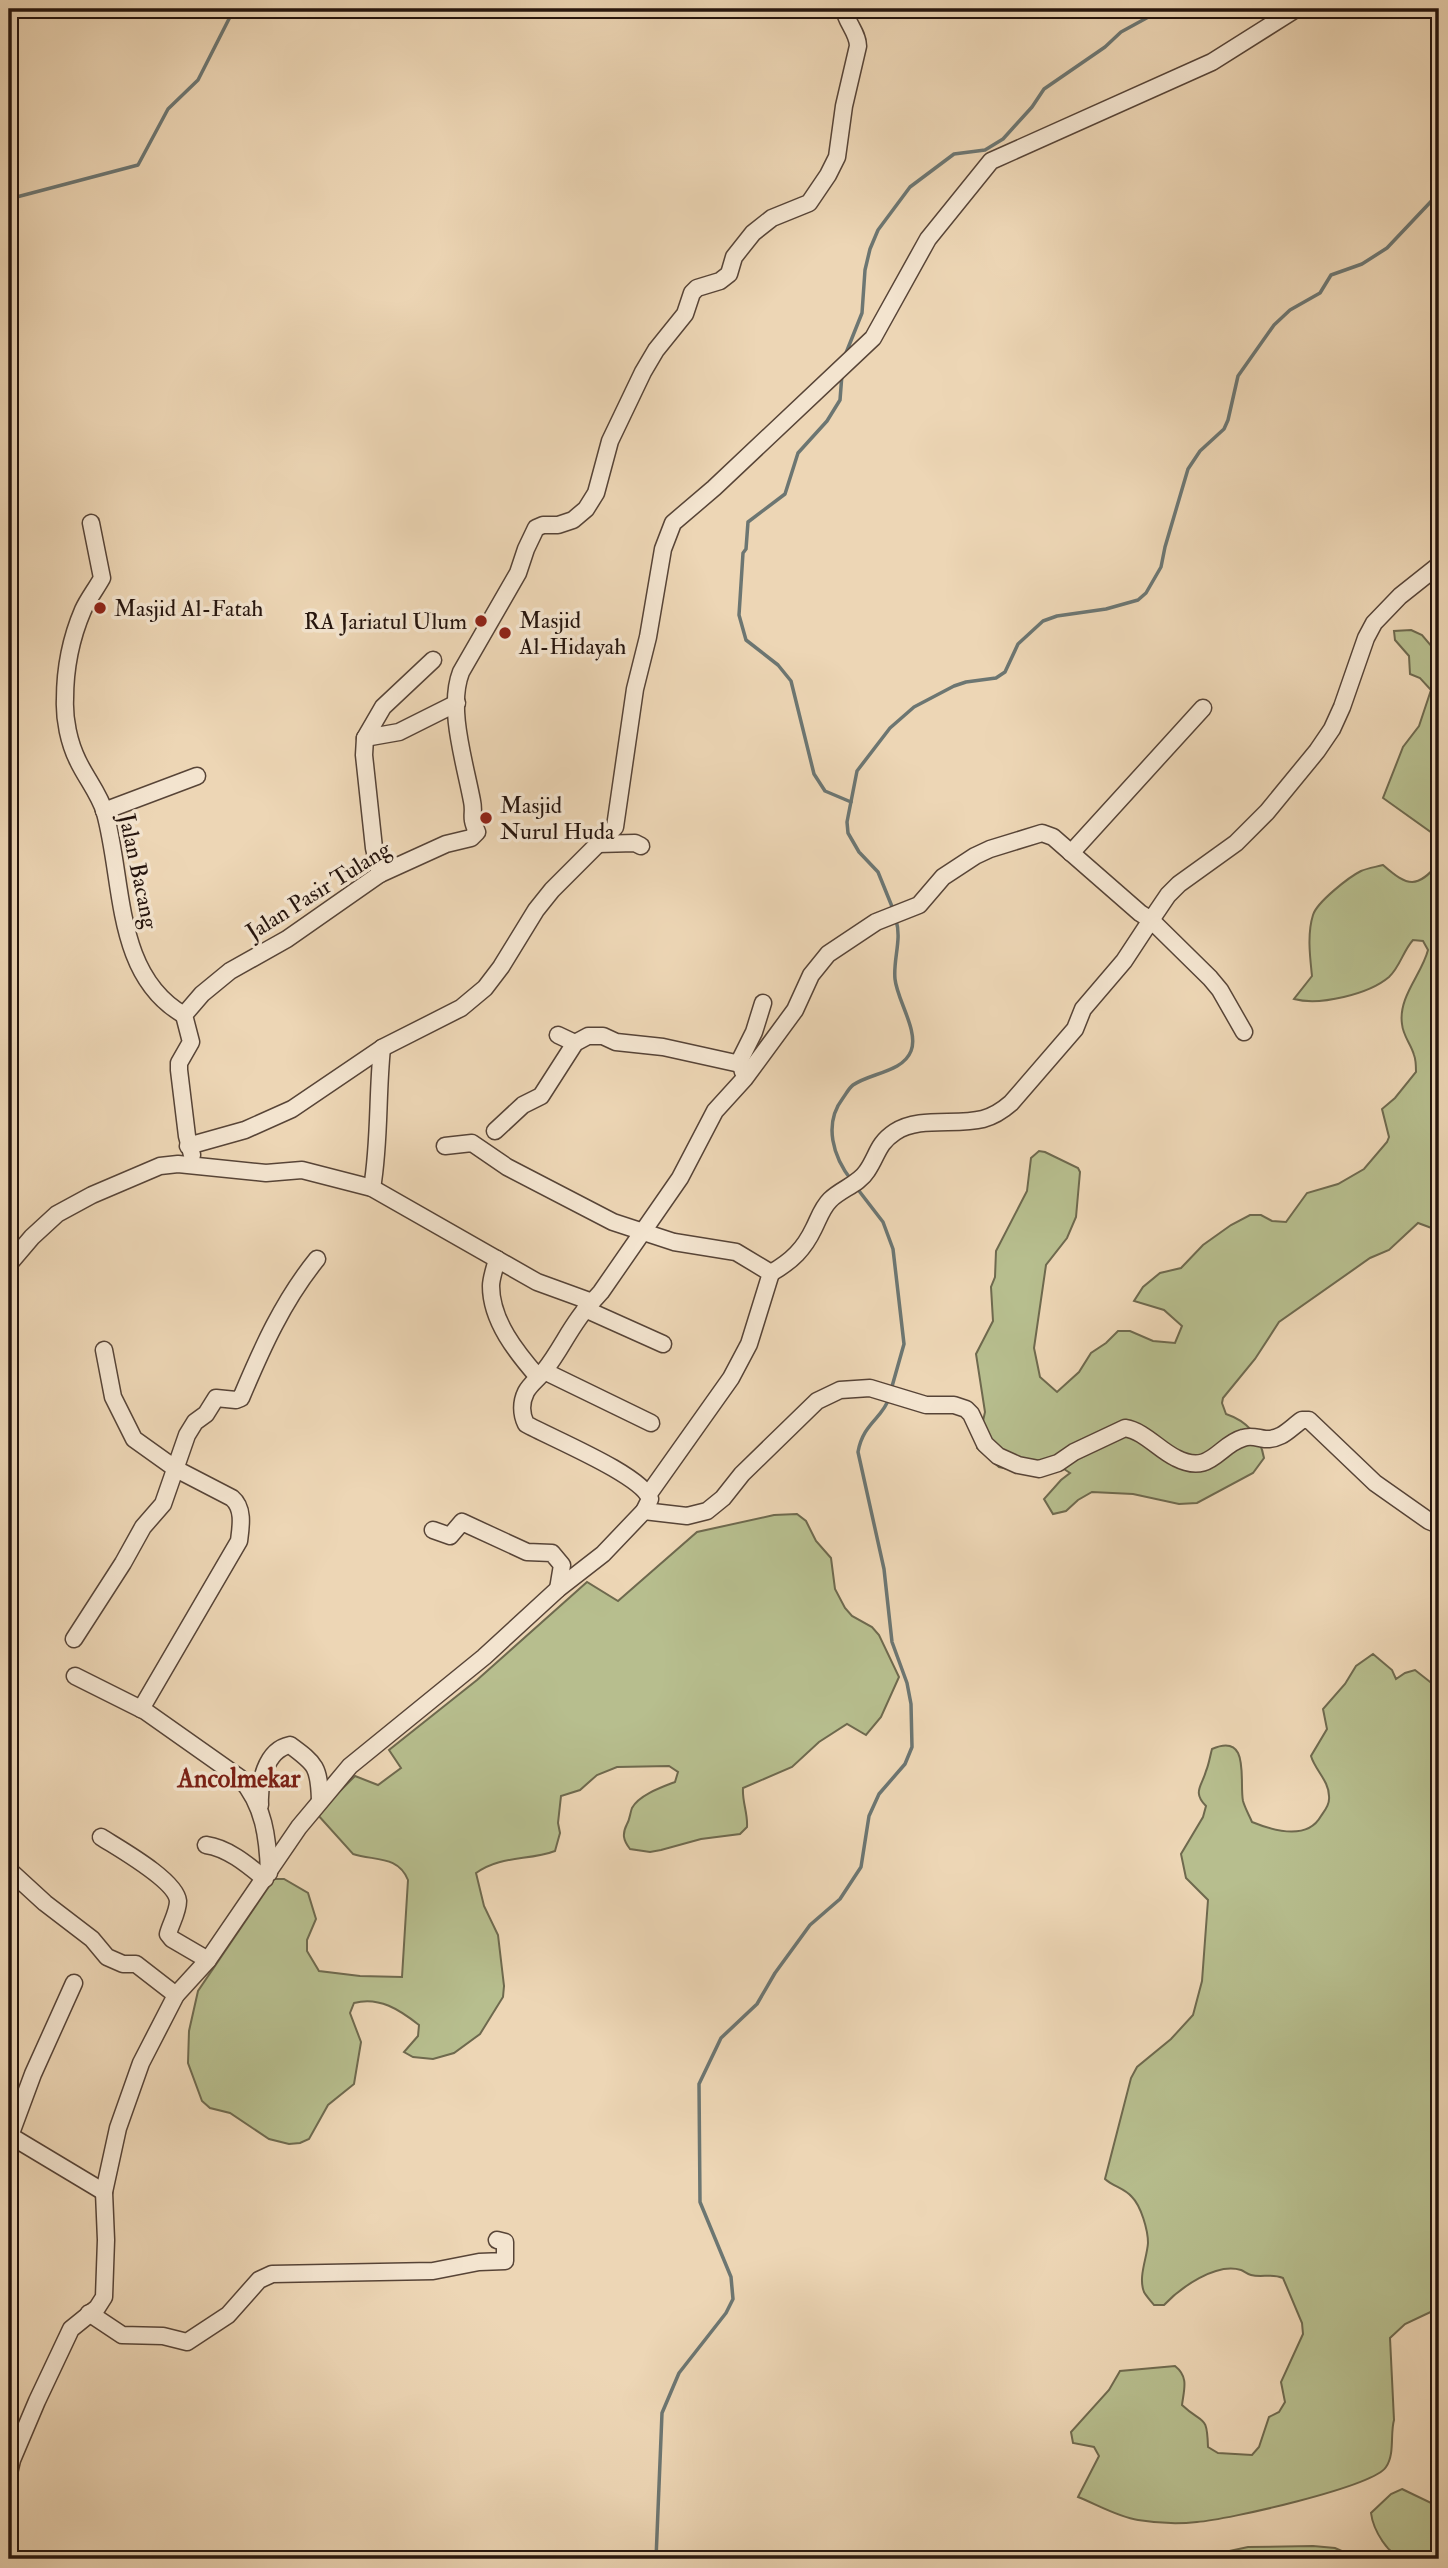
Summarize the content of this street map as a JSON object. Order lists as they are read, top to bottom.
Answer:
{
  "streets": {
    "street": ["Jalan Bacang", "Jalan Pasir Tulang"]
  },
  "crossings": [
    ["Jalan Bacang", "Jalan Pasir Tulang"]
  ],
  "districts": ["Ancolmekar"],
  "places": [
    "Masjid Al-Fatah",
    "RA Jariatul Ulum",
    "Masjid Al-Hidayah",
    "Masjid Nurul Huda"
  ]
}
